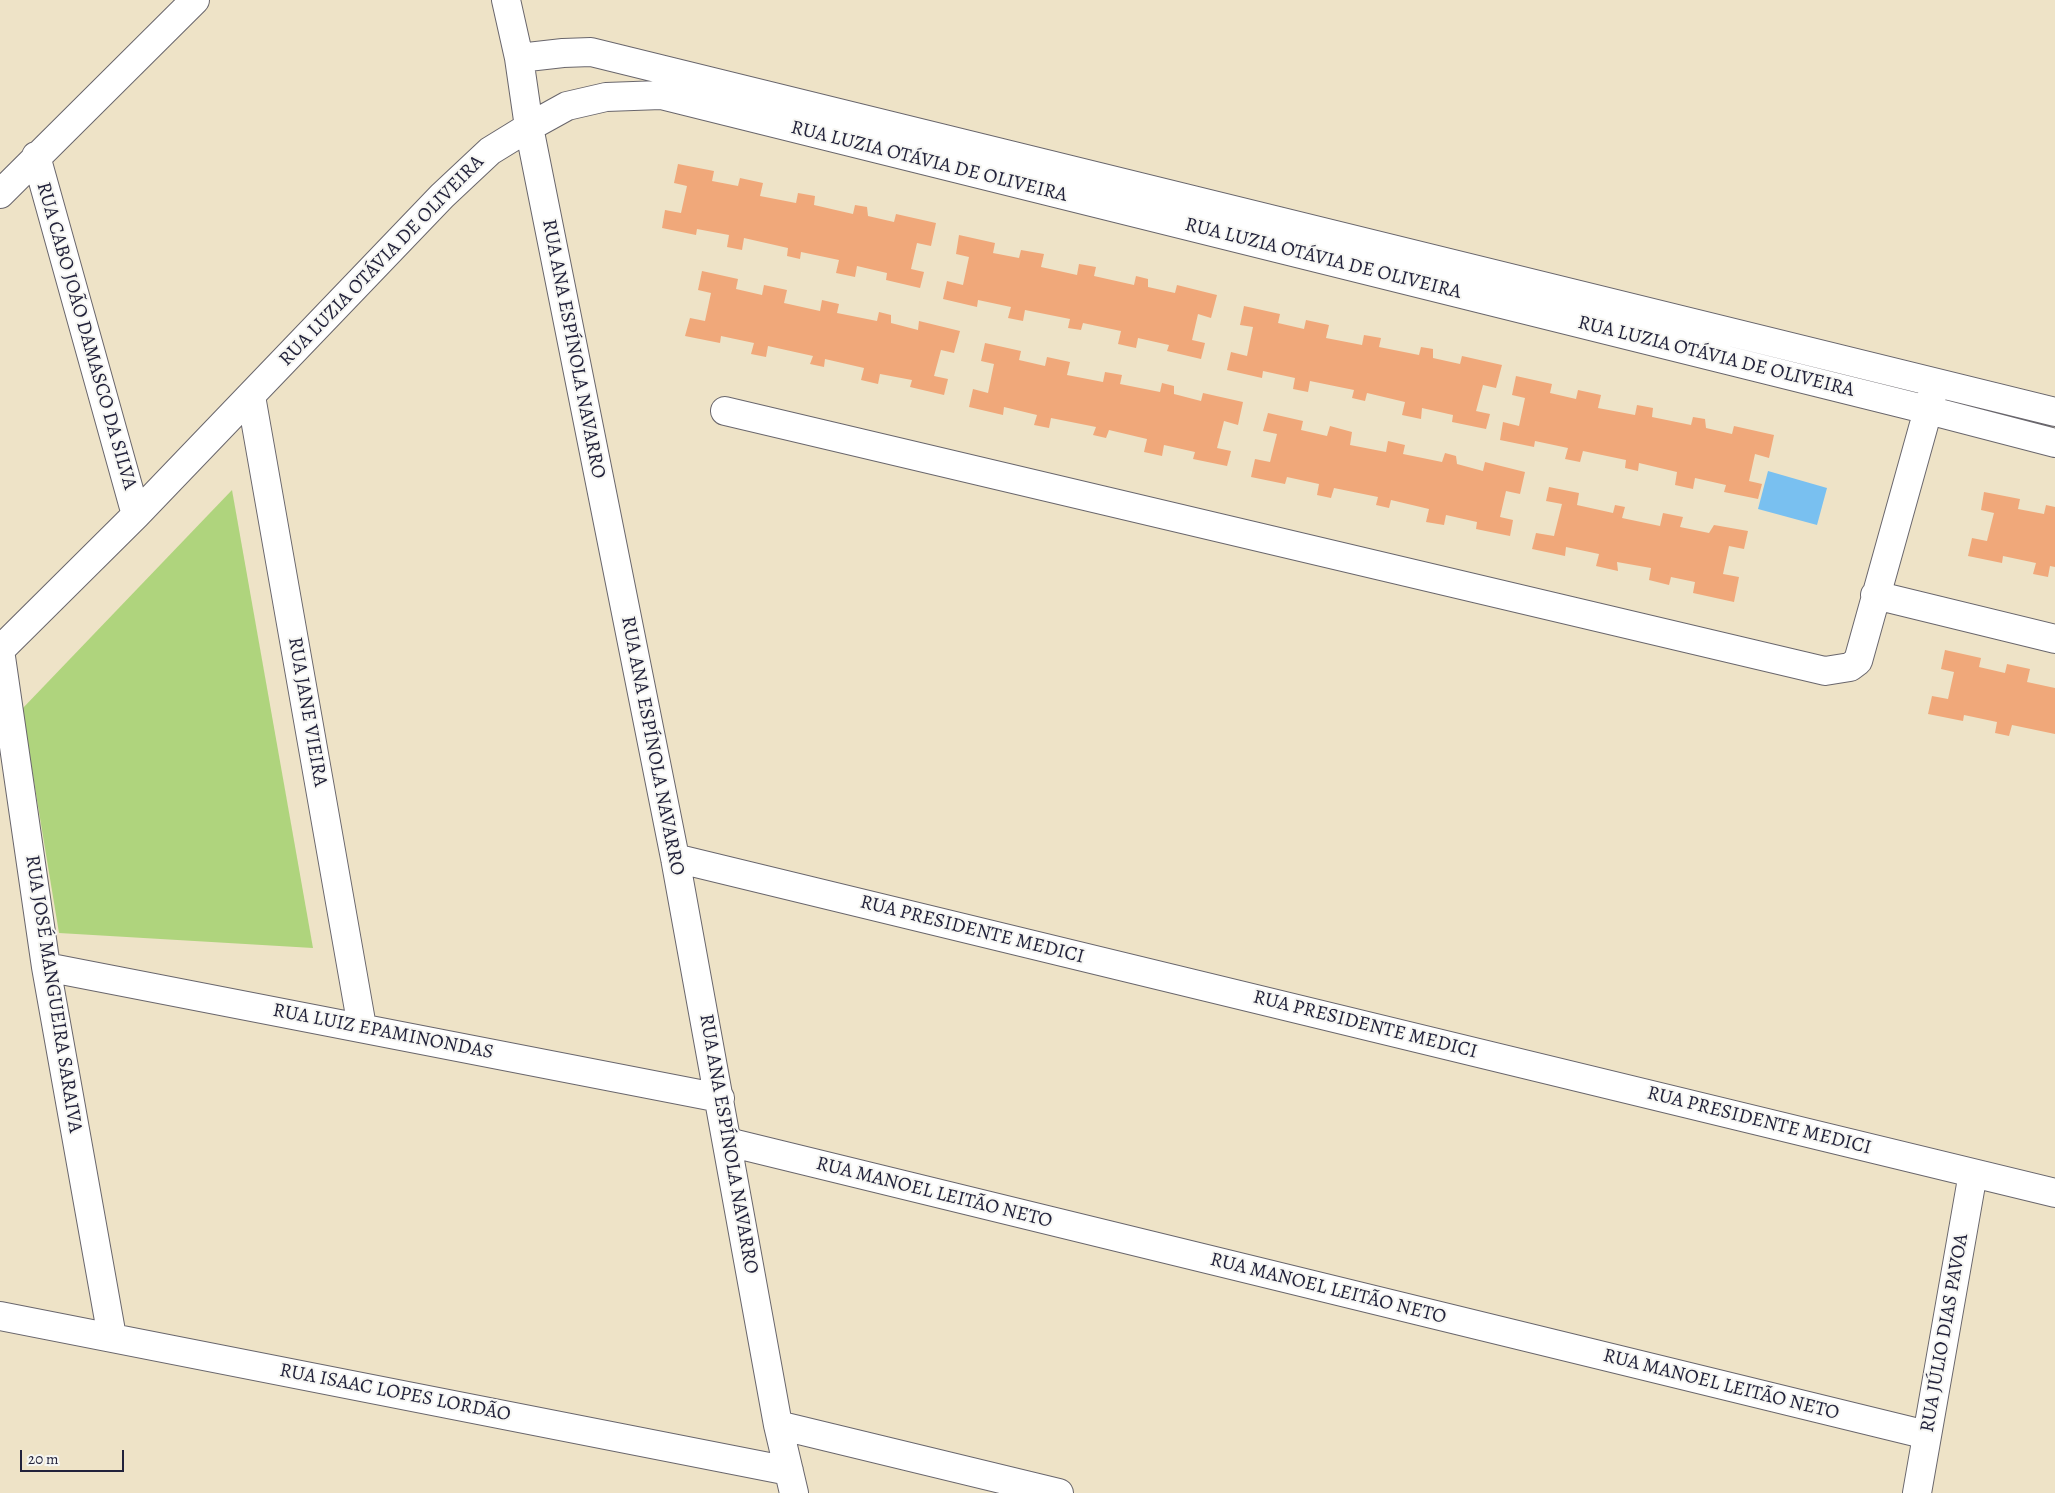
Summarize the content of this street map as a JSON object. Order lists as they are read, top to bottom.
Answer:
{
  "streets": {
    "street": [
      "RUA LUZIA OTÁVIA DE OLIVEIRA",
      "RUA CABO JOÃO DAMASCO DA SILVA",
      "RUA ANA ESPÍNOLA NAVARRO",
      "RUA JANE VIEIRA",
      "RUA PRESIDENTE MEDICI",
      "RUA JOSÉ MANGUEIRA SARAIVA",
      "RUA LUIZ EPAMINONDAS",
      "RUA MANOEL LEITÃO NETO",
      "RUA JÚLIO DIAS PAVOA",
      "RUA ISAAC LOPES LORDÃO"
    ]
  },
  "crossings": [
    ["RUA LUZIA OTÁVIA DE OLIVEIRA", "RUA CABO JOÃO DAMASCO DA SILVA"],
    ["RUA LUZIA OTÁVIA DE OLIVEIRA", "RUA ANA ESPÍNOLA NAVARRO"],
    ["RUA LUZIA OTÁVIA DE OLIVEIRA", "RUA JANE VIEIRA"],
    ["RUA LUZIA OTÁVIA DE OLIVEIRA", "RUA JOSÉ MANGUEIRA SARAIVA"],
    ["RUA ANA ESPÍNOLA NAVARRO", "RUA PRESIDENTE MEDICI"],
    ["RUA ANA ESPÍNOLA NAVARRO", "RUA LUIZ EPAMINONDAS"],
    ["RUA ANA ESPÍNOLA NAVARRO", "RUA MANOEL LEITÃO NETO"],
    ["RUA ANA ESPÍNOLA NAVARRO", "RUA ISAAC LOPES LORDÃO"],
    ["RUA JANE VIEIRA", "RUA LUIZ EPAMINONDAS"],
    ["RUA PRESIDENTE MEDICI", "RUA JÚLIO DIAS PAVOA"],
    ["RUA JOSÉ MANGUEIRA SARAIVA", "RUA LUIZ EPAMINONDAS"],
    ["RUA JOSÉ MANGUEIRA SARAIVA", "RUA ISAAC LOPES LORDÃO"],
    ["RUA MANOEL LEITÃO NETO", "RUA JÚLIO DIAS PAVOA"]
  ],
  "scale_bar": "20 m"
}
